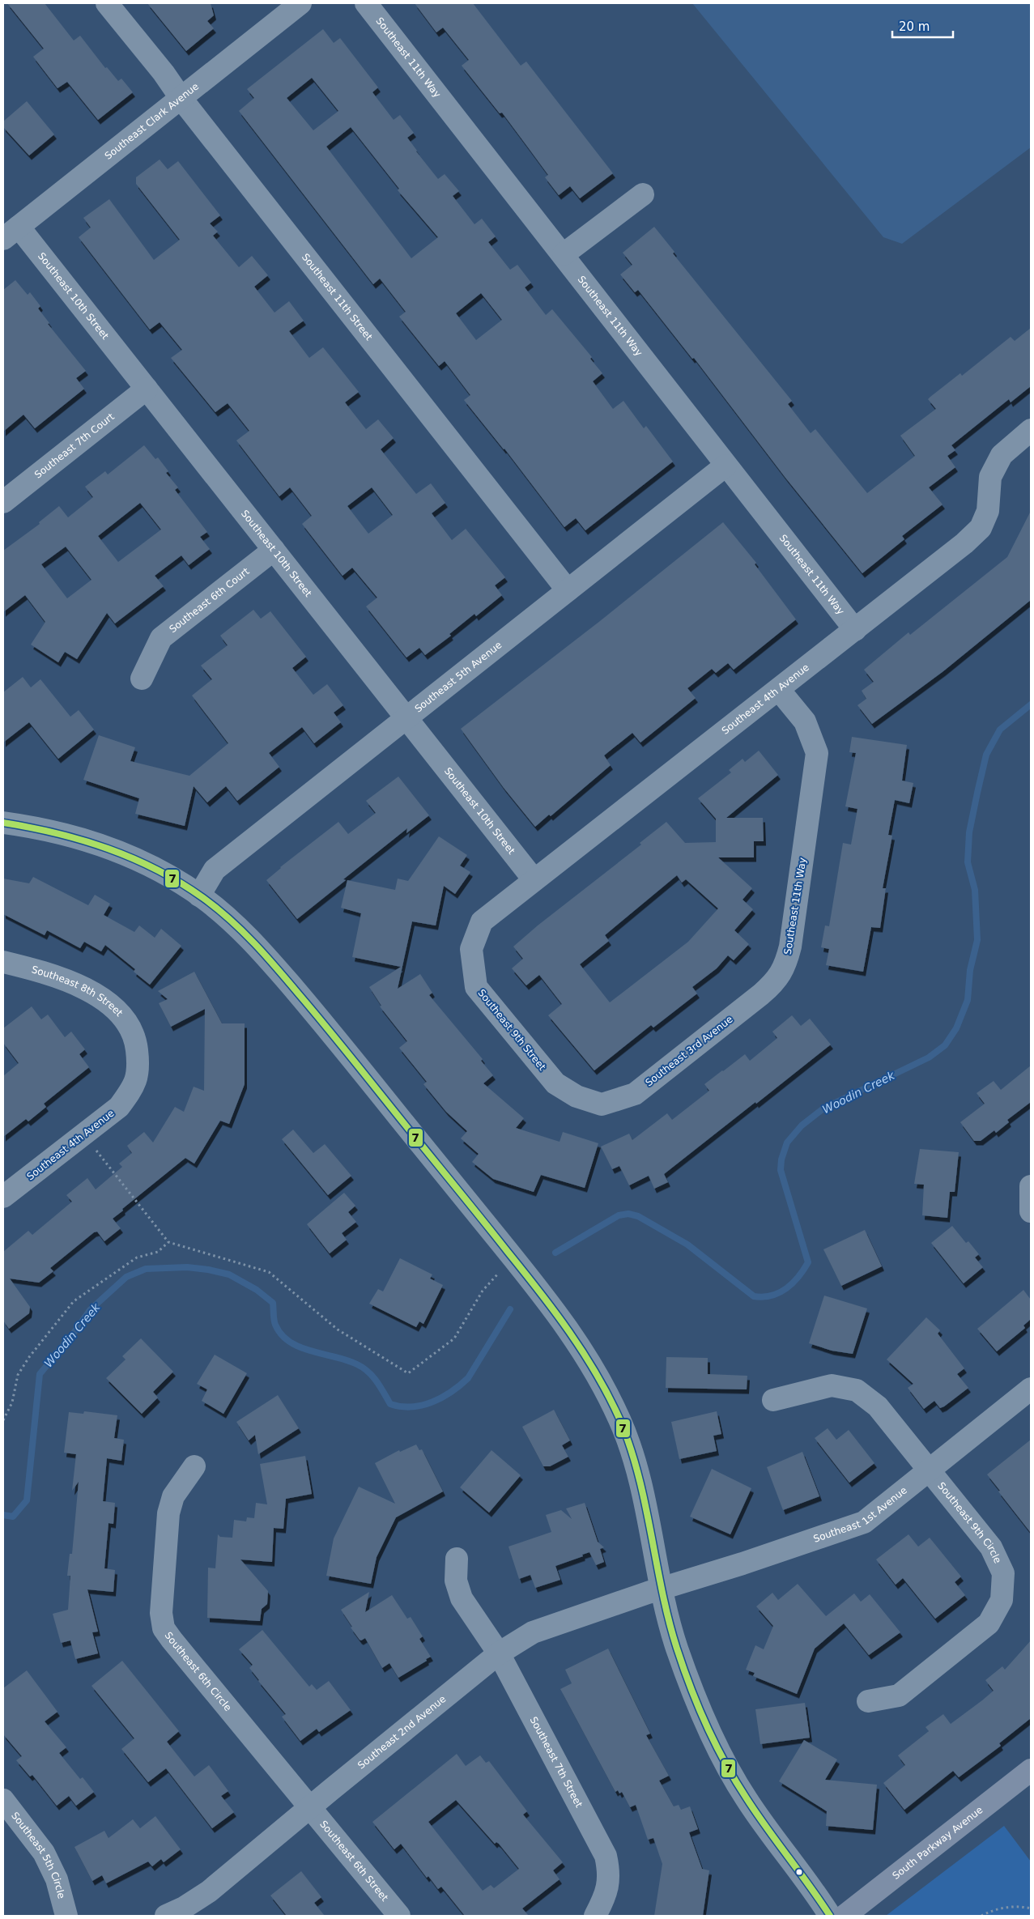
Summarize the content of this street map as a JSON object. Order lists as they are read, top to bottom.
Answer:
{
  "streets": {
    "main road": ["South Parkway Avenue"],
    "street": [
      "Southeast 11th Way",
      "Southeast Clark Avenue",
      "Southeast 10th Street",
      "Southeast 11th Street",
      "Southeast 7th Court",
      "Southeast 6th Court",
      "Southeast 5th Avenue",
      "Southeast 4th Avenue",
      "Southeast 8th Street",
      "Southeast 9th Street",
      "Southeast 3rd Avenue",
      "Southeast 1st Avenue",
      "Southeast 9th Circle",
      "Southeast 6th Circle",
      "Southeast 2nd Avenue",
      "Southeast 7th Street",
      "Southeast 5th Circle",
      "Southeast 6th Street"
    ]
  },
  "crossings": [
    ["Southeast 11th Way", "Southeast 5th Avenue"],
    ["Southeast 11th Way", "Southeast 4th Avenue"],
    ["Southeast 11th Way", "Southeast 3rd Avenue"],
    ["Southeast Clark Avenue", "Southeast 10th Street"],
    ["Southeast Clark Avenue", "Southeast 11th Street"],
    ["Southeast 10th Street", "Southeast 7th Court"],
    ["Southeast 10th Street", "Southeast 6th Court"],
    ["Southeast 10th Street", "Southeast 5th Avenue"],
    ["Southeast 10th Street", "Southeast 4th Avenue"],
    ["Southeast 11th Street", "Southeast 5th Avenue"],
    ["Southeast 4th Avenue", "Southeast 8th Street"],
    ["Southeast 4th Avenue", "Southeast 9th Street"],
    ["Southeast 9th Street", "Southeast 3rd Avenue"],
    ["Southeast 1st Avenue", "Southeast 9th Circle"],
    ["Southeast 1st Avenue", "Southeast 2nd Avenue"],
    ["Southeast 6th Circle", "Southeast 2nd Avenue"],
    ["Southeast 6th Circle", "Southeast 6th Street"],
    ["Southeast 2nd Avenue", "Southeast 7th Street"],
    ["Southeast 2nd Avenue", "Southeast 6th Street"]
  ],
  "water": ["Woodin Creek"],
  "lines": ["transit line 7"],
  "scale_bar": "20 m"
}
